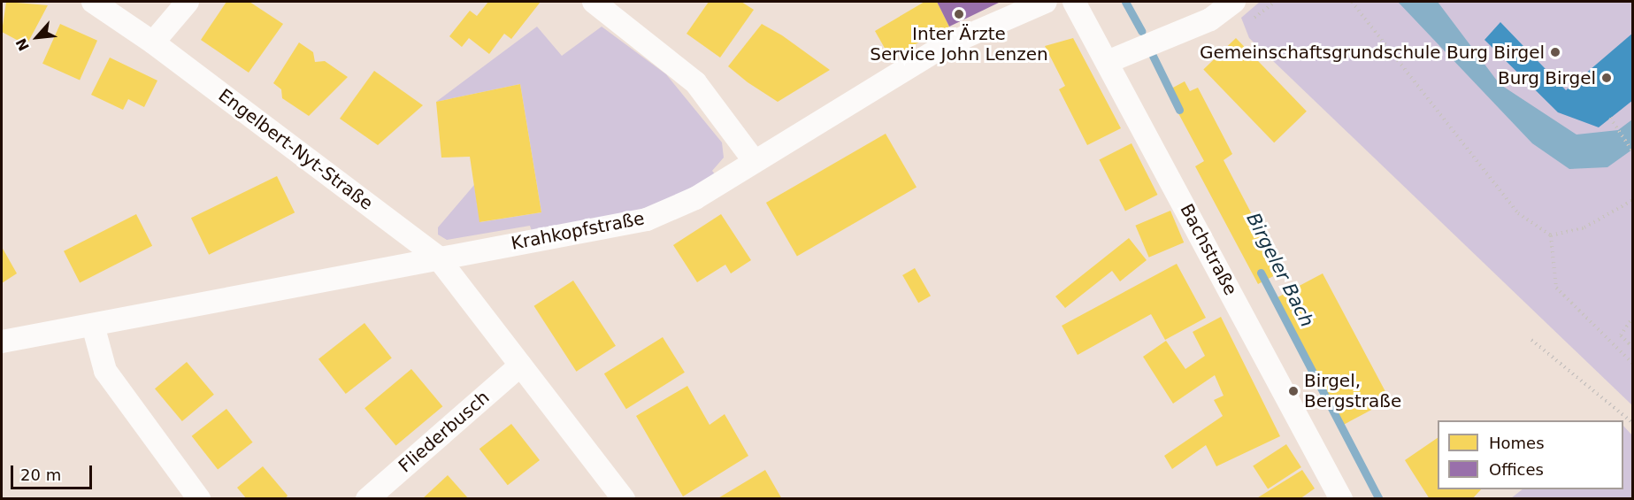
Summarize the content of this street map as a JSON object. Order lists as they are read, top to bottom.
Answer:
{
  "streets": {
    "street": [
      "Engelbert-Nyt-Straße",
      "Krahkopfstraße",
      "Bachstraße",
      "Fliederbusch"
    ]
  },
  "crossings": [
    ["Engelbert-Nyt-Straße", "Krahkopfstraße"]
  ],
  "water": ["Birgeler Bach"],
  "places": [
    "Inter Ärzte Service John Lenzen",
    "Gemeinschaftsgrundschule Burg Birgel",
    "Burg Birgel",
    "Birgel, Bergstraße"
  ],
  "legend": ["Homes", "Offices"],
  "scale_bar": "20 m",
  "north": "bottom left"
}
